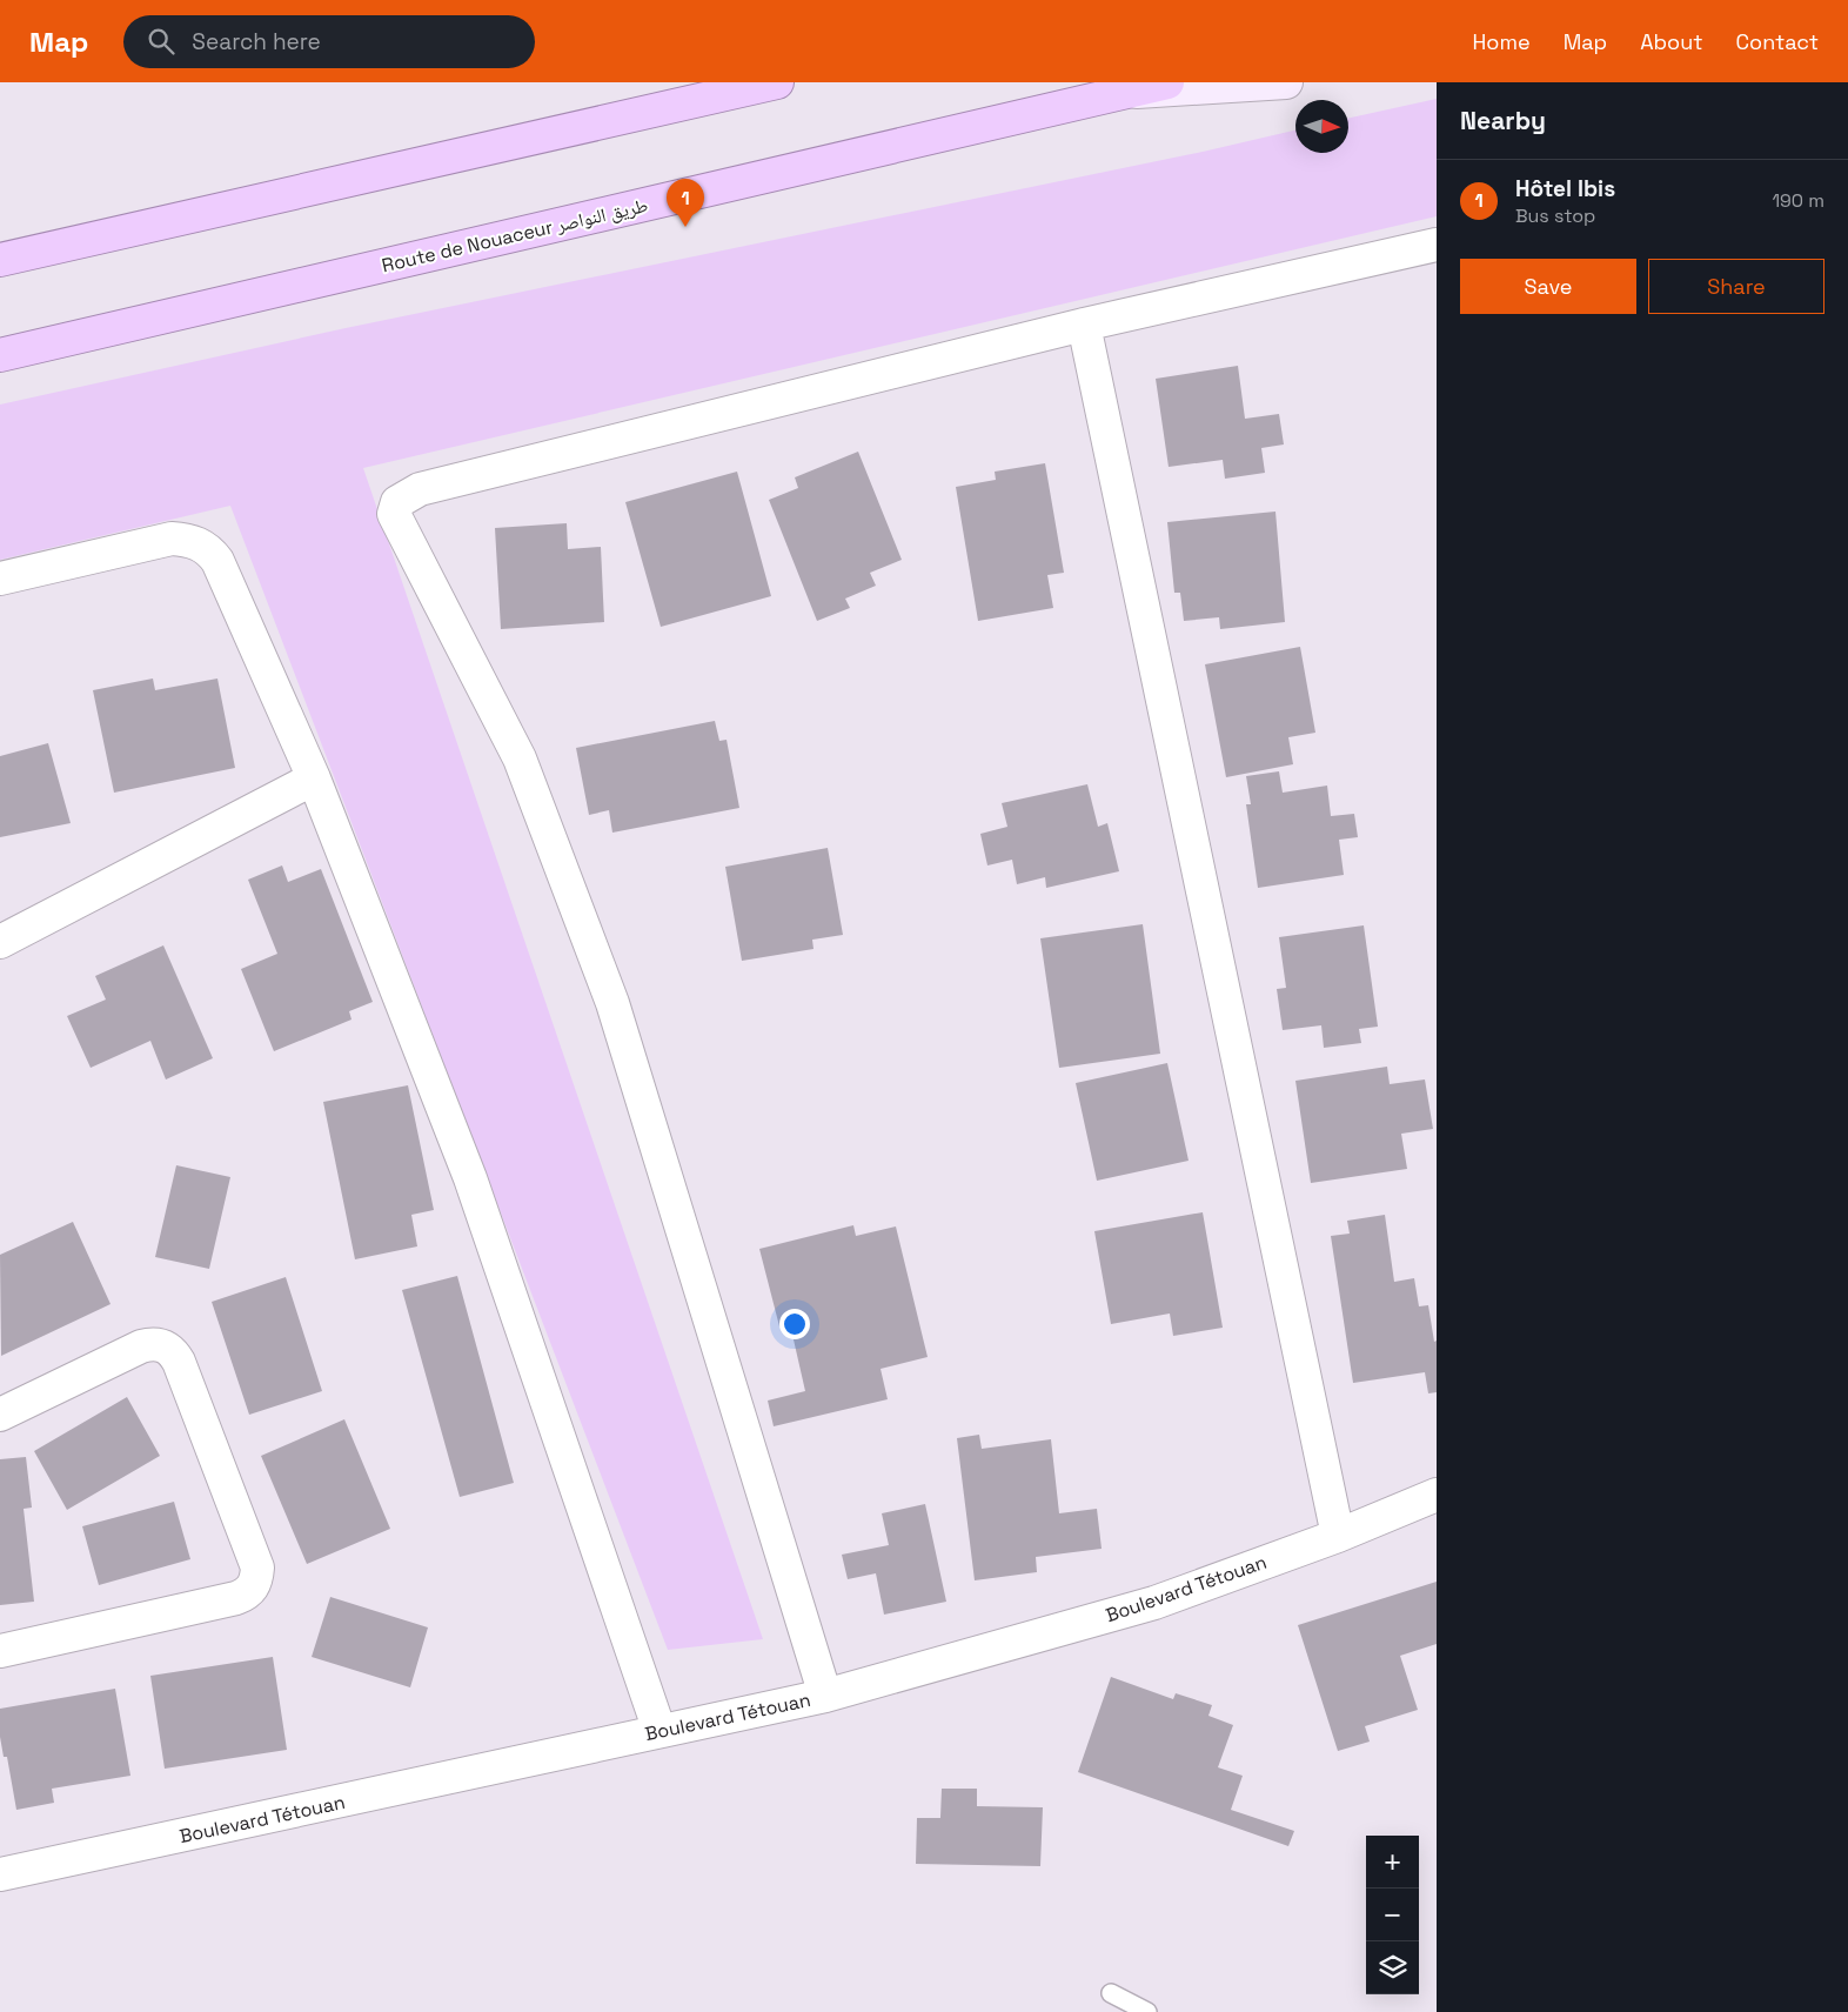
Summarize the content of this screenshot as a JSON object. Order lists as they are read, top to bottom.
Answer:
{
  "streets": {
    "highway": ["Route de Nouaceur طريق النواصر"],
    "street": ["Boulevard Tétouan"]
  },
  "north": "right",
  "page": {
    "header": "Map",
    "search": "Search here",
    "nav": [
      "Home",
      "Map",
      "About",
      "Contact"
    ],
    "heading": "Nearby",
    "list": [
      {
        "mark": "1",
        "name": "Hôtel Ibis",
        "note": "Bus stop",
        "value": "190 m"
      }
    ],
    "pins": "1",
    "buttons": ["Save", "Share"],
    "map_buttons": ["+", "−"]
  }
}
